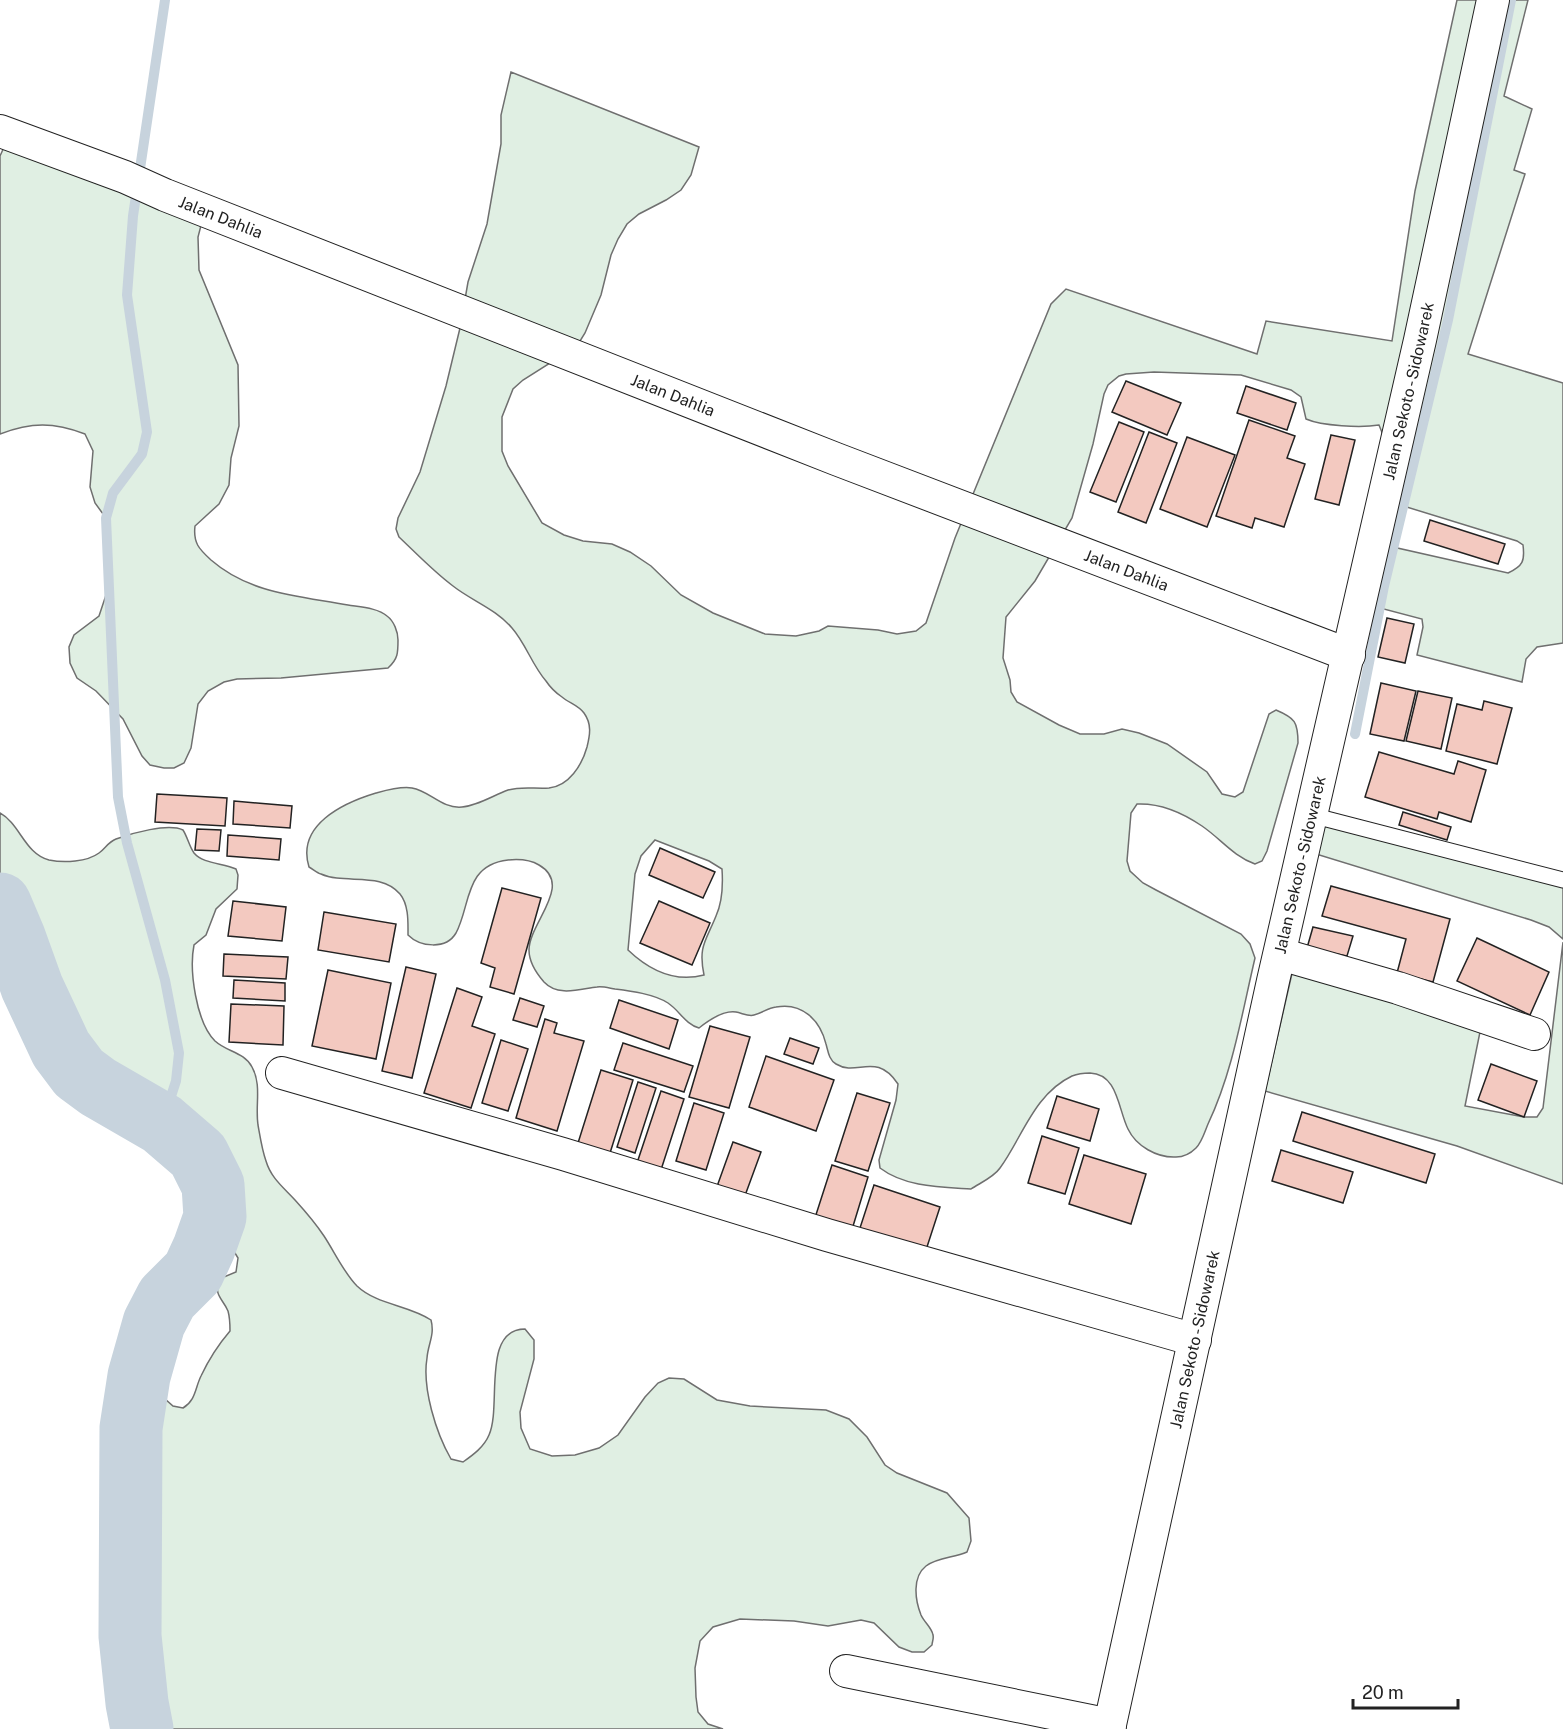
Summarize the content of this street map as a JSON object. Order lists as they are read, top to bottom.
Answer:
{
  "streets": {
    "street": ["Jalan Dahlia", "Jalan Sekoto - Sidowarek"]
  },
  "crossings": [
    ["Jalan Dahlia", "Jalan Sekoto - Sidowarek"]
  ],
  "scale_bar": "20 m"
}
